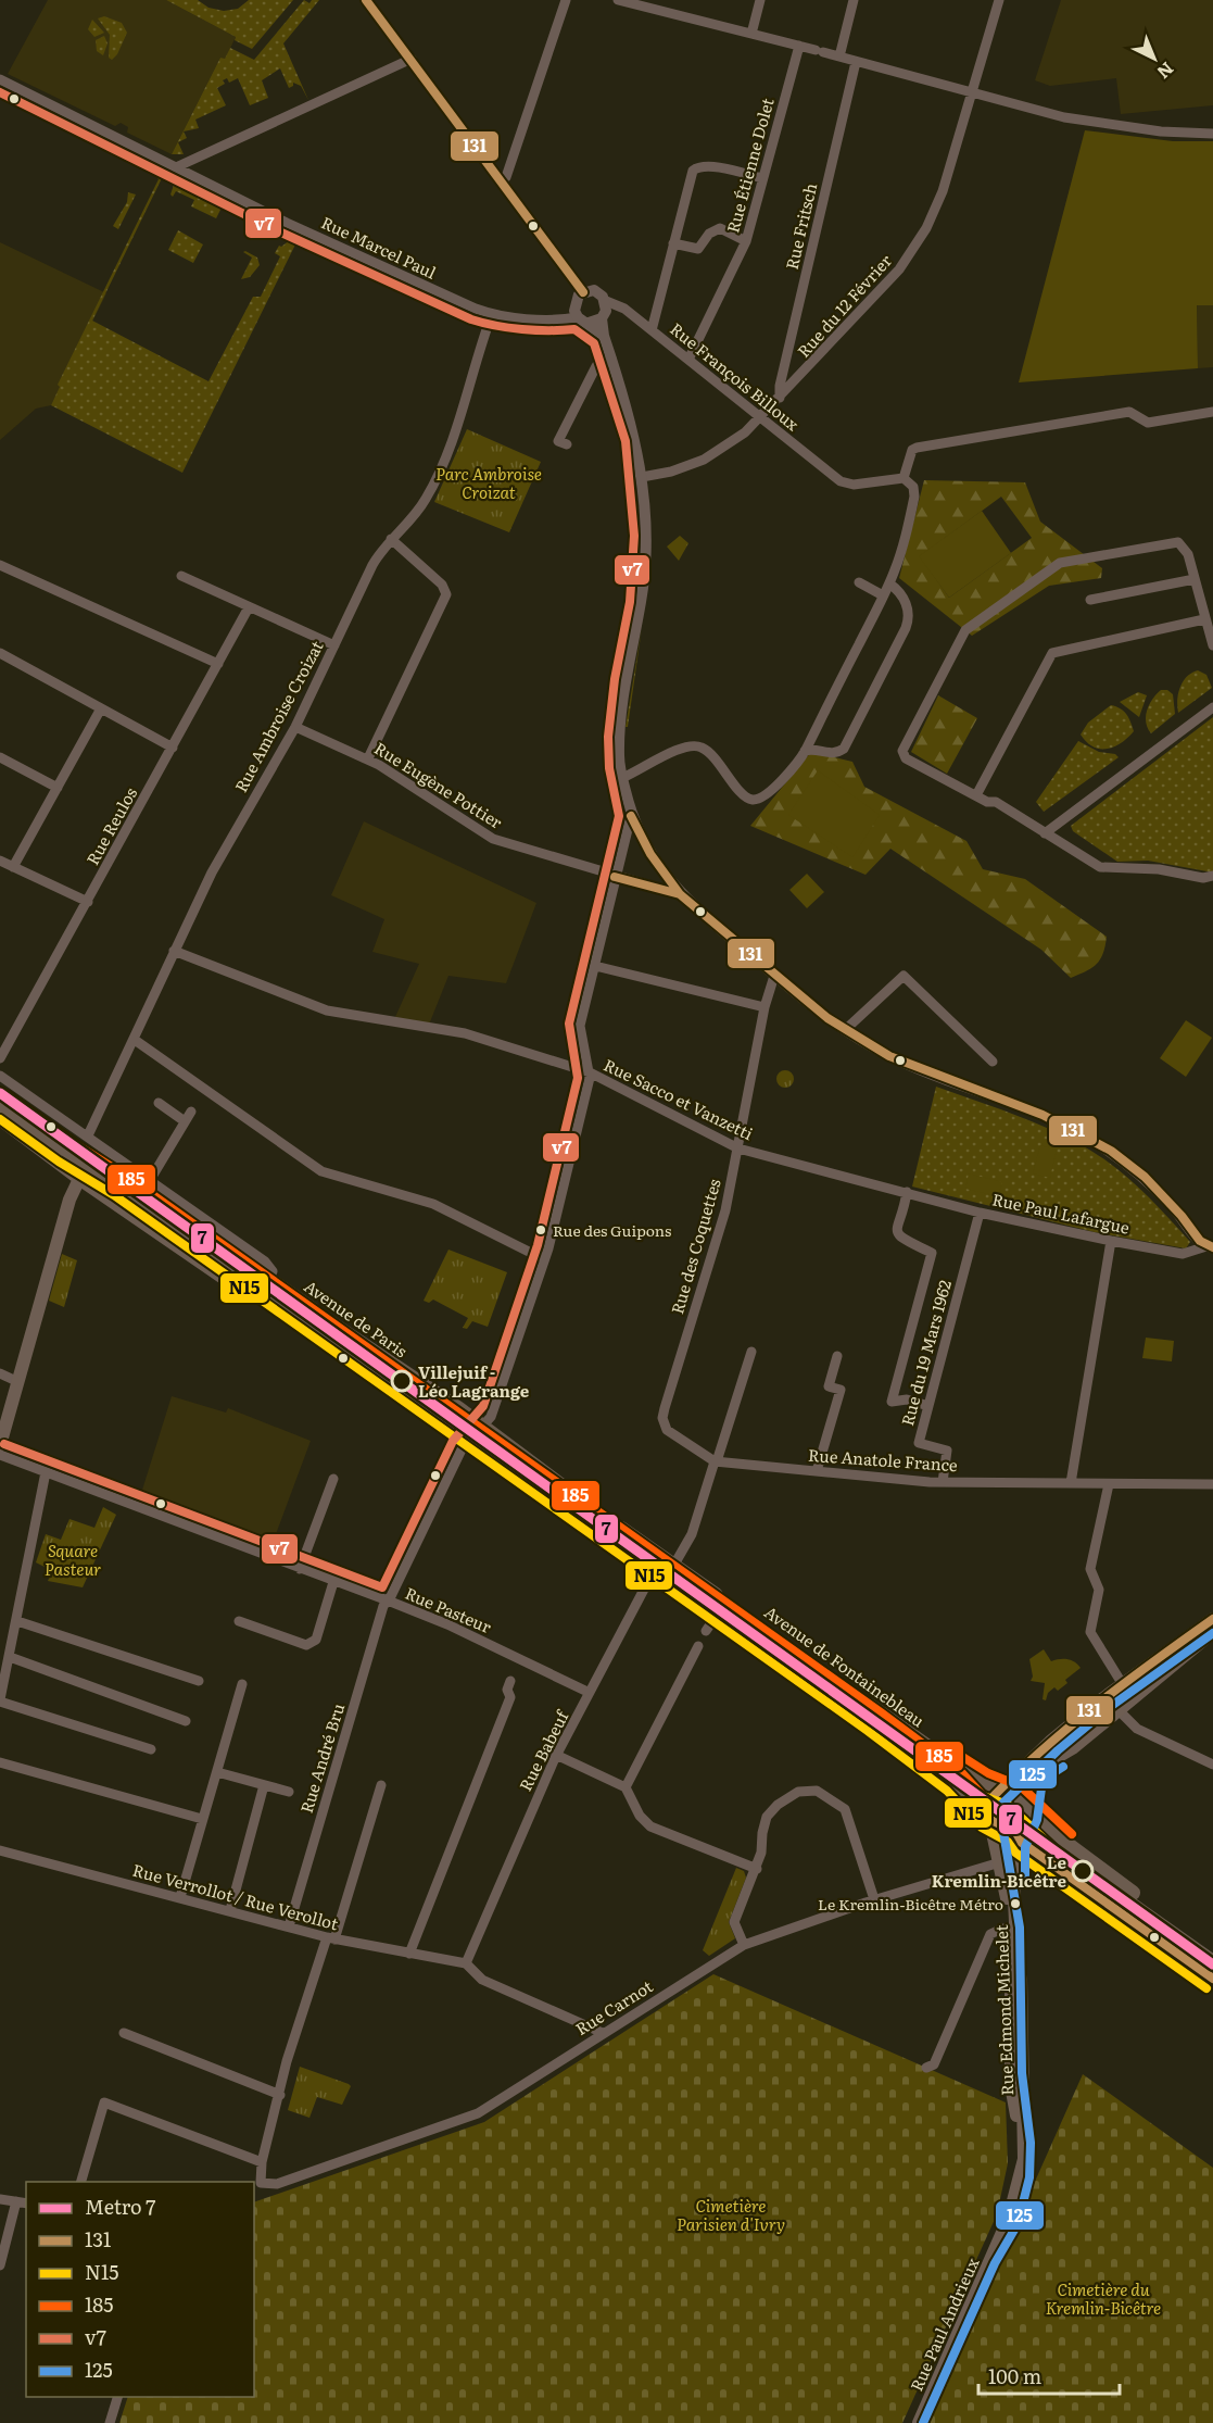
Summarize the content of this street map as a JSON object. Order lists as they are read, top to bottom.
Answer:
{
  "streets": {
    "main road": [
      "Avenue de Paris",
      "Avenue de Fontainebleau",
      "Rue Edmond Michelet",
      "Rue Paul Andrieux"
    ],
    "street": [
      "Rue Étienne Dolet",
      "Rue Fritsch",
      "Rue Marcel Paul",
      "Rue du 12 Février",
      "Rue François Billoux",
      "Rue Ambroise Croizat",
      "Rue Eugène Pottier",
      "Rue Reulos",
      "Rue Sacco et Vanzetti",
      "Rue Paul Lafargue",
      "Rue des Coquettes",
      "Rue du 19 Mars 1962",
      "Rue Anatole France",
      "Rue Pasteur",
      "Rue Babeuf",
      "Rue André Bru",
      "Rue Verrollot / Rue Verollot",
      "Rue Carnot"
    ]
  },
  "crossings": [
    ["Rue Étienne Dolet", "Rue François Billoux"],
    ["Rue Fritsch", "Rue du 12 Février"],
    ["Rue Marcel Paul", "Rue François Billoux"],
    ["Rue Marcel Paul", "Rue Ambroise Croizat"],
    ["Rue du 12 Février", "Rue François Billoux"],
    ["Rue Ambroise Croizat", "Rue Eugène Pottier"],
    ["Rue Ambroise Croizat", "Rue Sacco et Vanzetti"],
    ["Rue Ambroise Croizat", "Avenue de Paris"],
    ["Rue Sacco et Vanzetti", "Rue Paul Lafargue"],
    ["Rue Sacco et Vanzetti", "Rue des Coquettes"],
    ["Rue Sacco et Vanzetti", "Rue André Bru"],
    ["Rue Paul Lafargue", "Rue du 19 Mars 1962"],
    ["Rue des Coquettes", "Rue Anatole France"],
    ["Avenue de Paris", "Avenue de Fontainebleau"],
    ["Avenue de Paris", "Rue Babeuf"],
    ["Avenue de Paris", "Rue André Bru"],
    ["Rue du 19 Mars 1962", "Rue Anatole France"],
    ["Rue Pasteur", "Rue Babeuf"],
    ["Rue Pasteur", "Rue André Bru"],
    ["Avenue de Fontainebleau", "Rue Babeuf"],
    ["Avenue de Fontainebleau", "Rue Edmond Michelet"],
    ["Rue Babeuf", "Rue Verrollot / Rue Verollot"],
    ["Rue André Bru", "Rue Verrollot / Rue Verollot"],
    ["Rue Carnot", "Rue Edmond Michelet"],
    ["Rue Edmond Michelet", "Rue Paul Andrieux"]
  ],
  "parks": [
    "Parc Ambroise Croizat",
    "Square Pasteur",
    "Cimetière Parisien d'Ivry",
    "Cimetière du Kremlin-Bicêtre"
  ],
  "places": [
    "Rue des Guipons",
    "Villejuif - Léo Lagrange",
    "Le Kremlin-Bicêtre",
    "Le Kremlin-Bicêtre Métro"
  ],
  "lines": [
    "transit line 131",
    "transit line v7",
    "metro line 7",
    "transit line 185",
    "transit line N15",
    "transit line 125"
  ],
  "legend": [
    "Metro 7",
    "131",
    "N15",
    "185",
    "v7",
    "125"
  ],
  "scale_bar": "100 m",
  "north": "bottom right"
}
